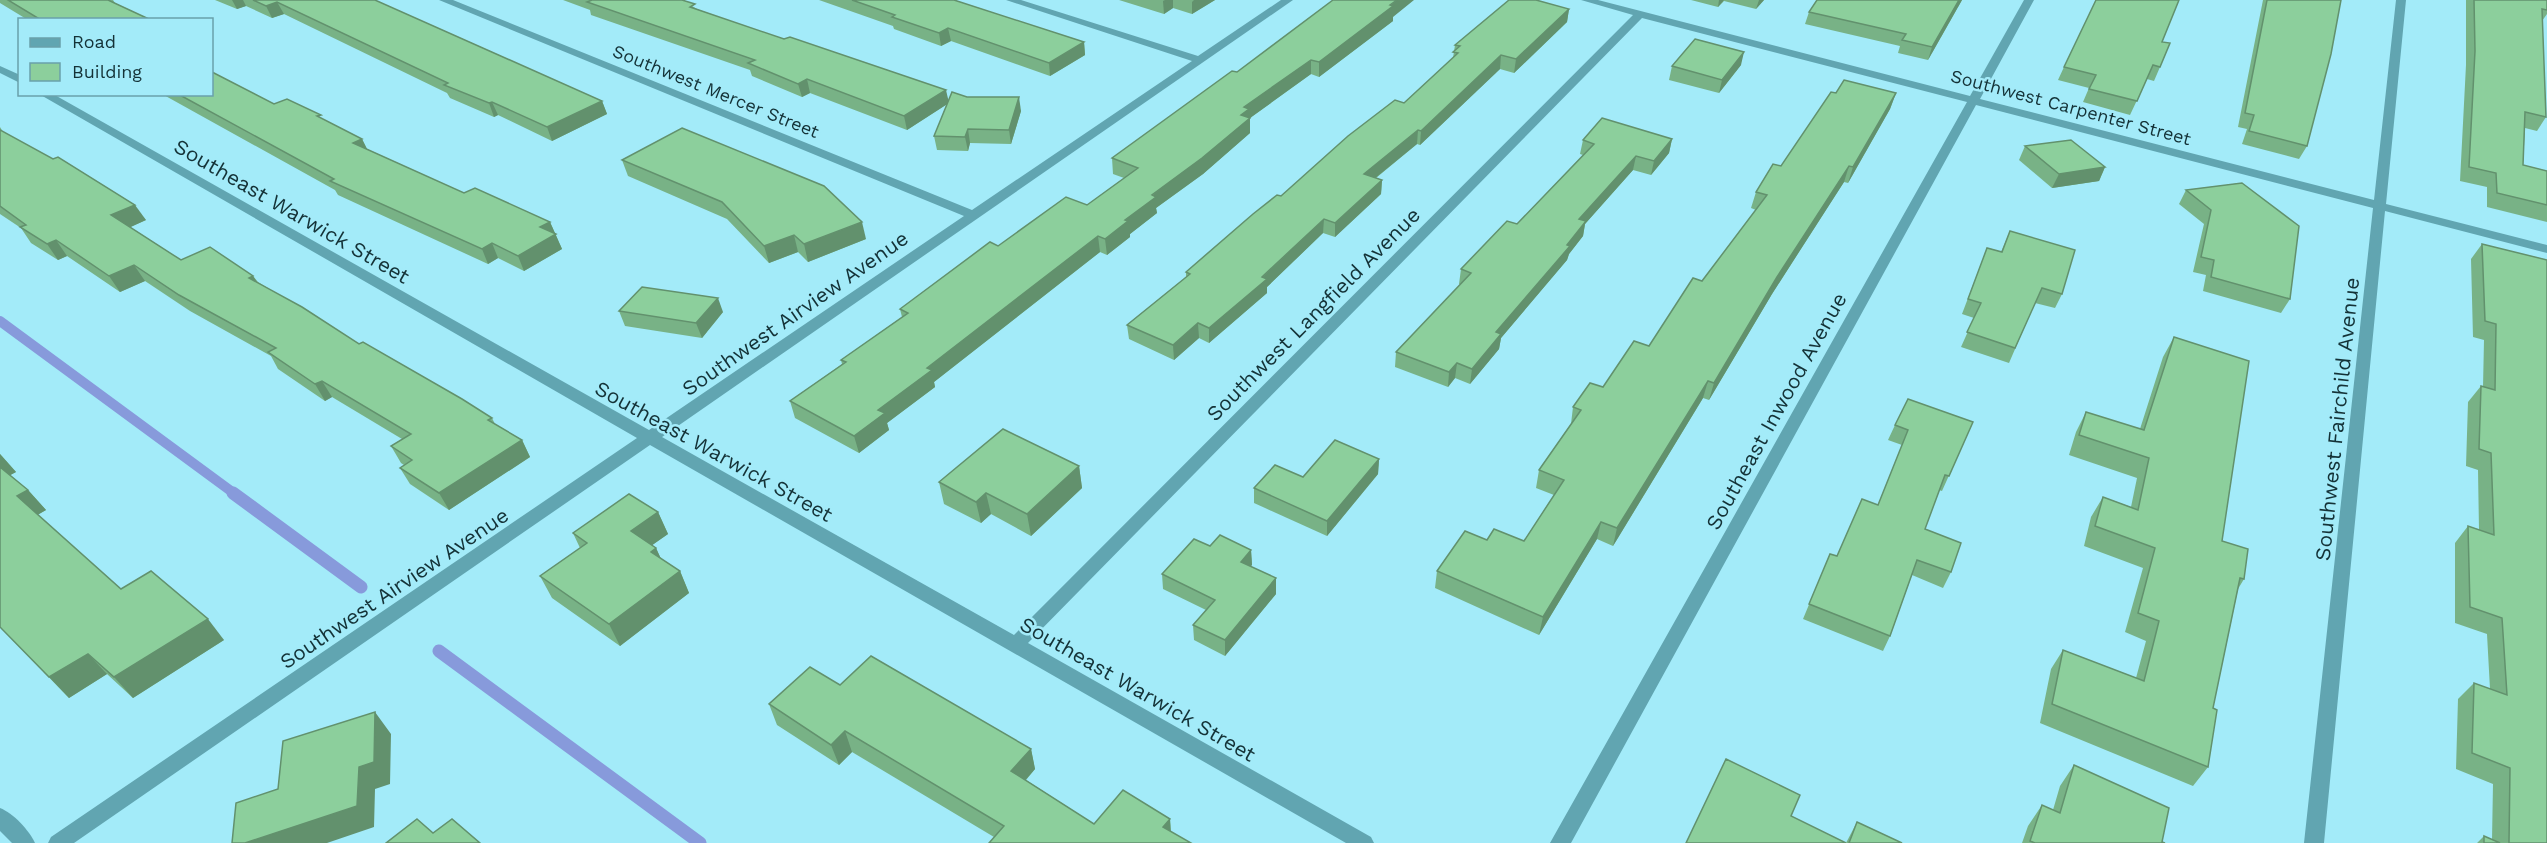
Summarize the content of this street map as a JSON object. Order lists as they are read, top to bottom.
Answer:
{
  "streets": {
    "street": [
      "Southwest Mercer Street",
      "Southwest Carpenter Street",
      "Southeast Warwick Street",
      "Southwest Airview Avenue",
      "Southwest Langfield Avenue",
      "Southeast Inwood Avenue",
      "Southwest Fairchild Avenue"
    ]
  },
  "crossings": [
    ["Southwest Mercer Street", "Southwest Airview Avenue"],
    ["Southwest Carpenter Street", "Southwest Langfield Avenue"],
    ["Southwest Carpenter Street", "Southeast Inwood Avenue"],
    ["Southwest Carpenter Street", "Southwest Fairchild Avenue"],
    ["Southeast Warwick Street", "Southwest Airview Avenue"],
    ["Southeast Warwick Street", "Southwest Langfield Avenue"]
  ],
  "legend": ["Road", "Building"]
}
